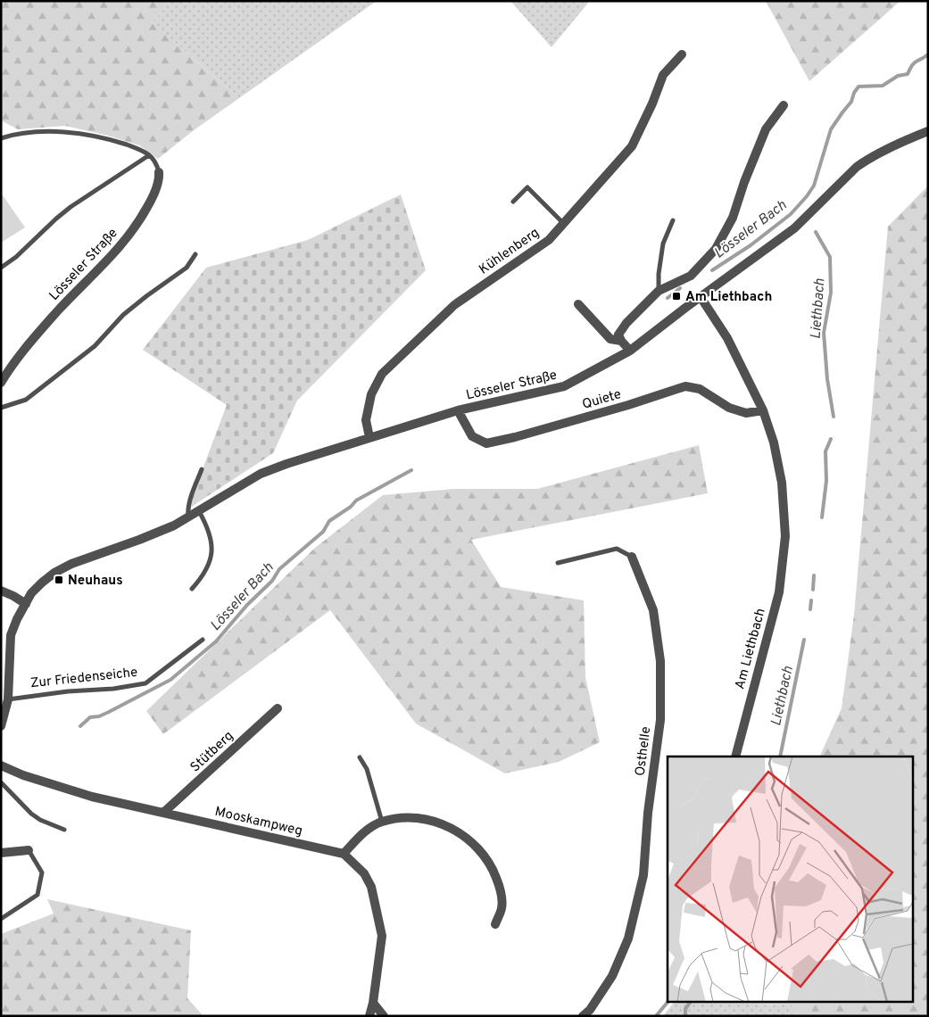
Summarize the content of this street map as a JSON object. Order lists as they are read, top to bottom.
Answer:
{
  "streets": {
    "street": [
      "Kühlenberg",
      "Lösseler Straße",
      "Quiete",
      "Am Liethbach",
      "Stütberg",
      "Osthelle",
      "Mooskampweg"
    ],
    "lane": ["Zur Friedenseiche"]
  },
  "crossings": [
    ["Kühlenberg", "Lösseler Straße"],
    ["Lösseler Straße", "Quiete"],
    ["Lösseler Straße", "Am Liethbach"],
    ["Quiete", "Am Liethbach"],
    ["Stütberg", "Mooskampweg"]
  ],
  "water": ["Lösseler Bach", "Liethbach"],
  "places": {
    "transit": ["Am Liethbach", "Neuhaus"]
  }
}
